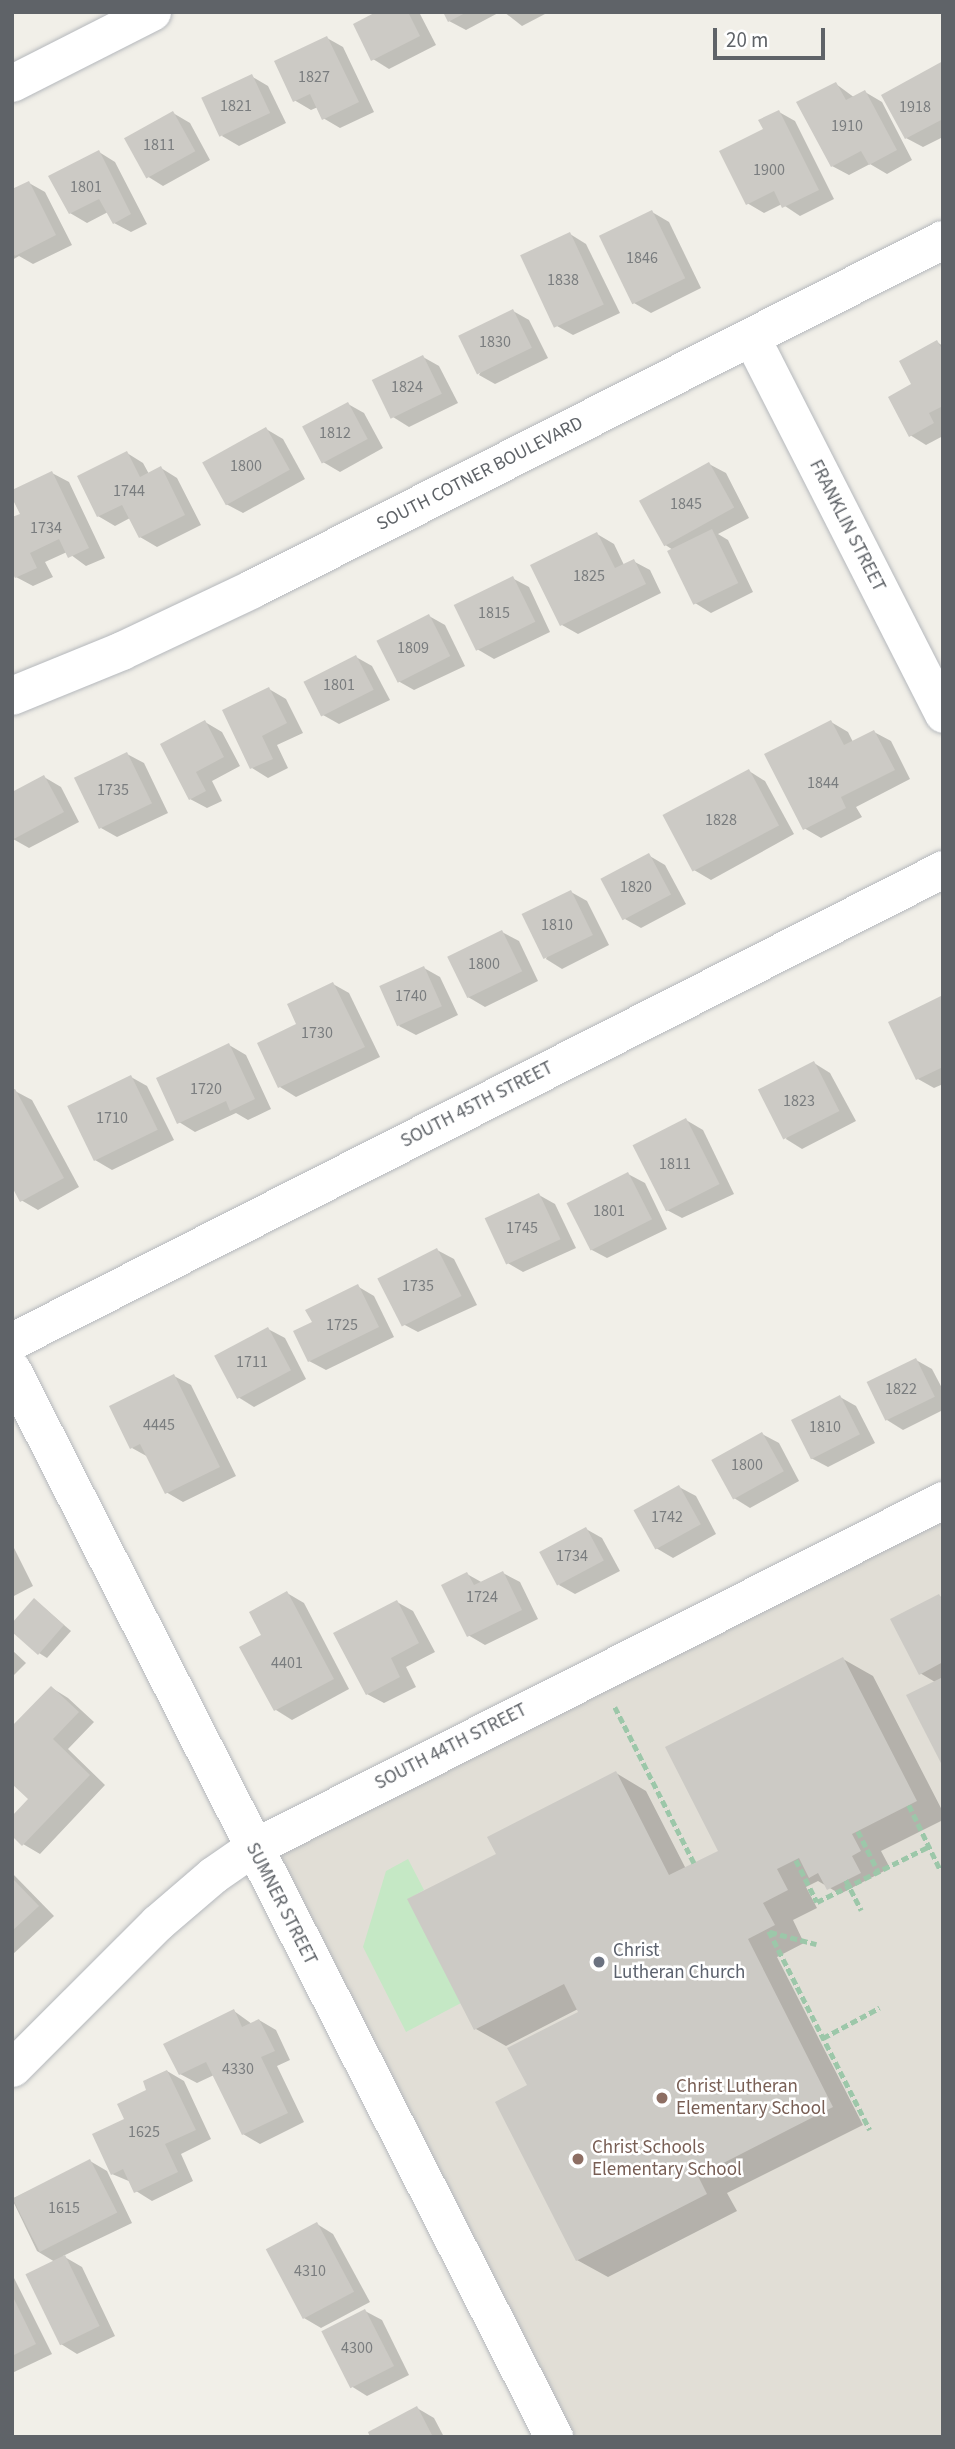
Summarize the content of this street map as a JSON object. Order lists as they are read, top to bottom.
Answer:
{
  "streets": {
    "street": [
      "SOUTH COTNER BOULEVARD",
      "FRANKLIN STREET",
      "SOUTH 45TH STREET",
      "SOUTH 44TH STREET",
      "SUMNER STREET"
    ]
  },
  "crossings": [
    ["SOUTH COTNER BOULEVARD", "FRANKLIN STREET"],
    ["SOUTH 44TH STREET", "SUMNER STREET"]
  ],
  "places": ["Christ Lutheran Church", "Christ Lutheran Elementary School", "Christ Schools Elementary School"],
  "house_numbers": [
    "1827",
    "1821",
    "1918",
    "1910",
    "1811",
    "1900",
    "1801",
    "1846",
    "1838",
    "1830",
    "1824",
    "1812",
    "1800",
    "1744",
    "1845",
    "1734",
    "1825",
    "1815",
    "1809",
    "1801",
    "1844",
    "1735",
    "1828",
    "1820",
    "1810",
    "1800",
    "1740",
    "1730",
    "1720",
    "1823",
    "1710",
    "1811",
    "1801",
    "1745",
    "1735",
    "1725",
    "1711",
    "1822",
    "4445",
    "1810",
    "1800",
    "1742",
    "1734",
    "1724",
    "4401",
    "4330",
    "1625",
    "1615",
    "4310",
    "4300"
  ],
  "scale_bar": "20 m"
}
